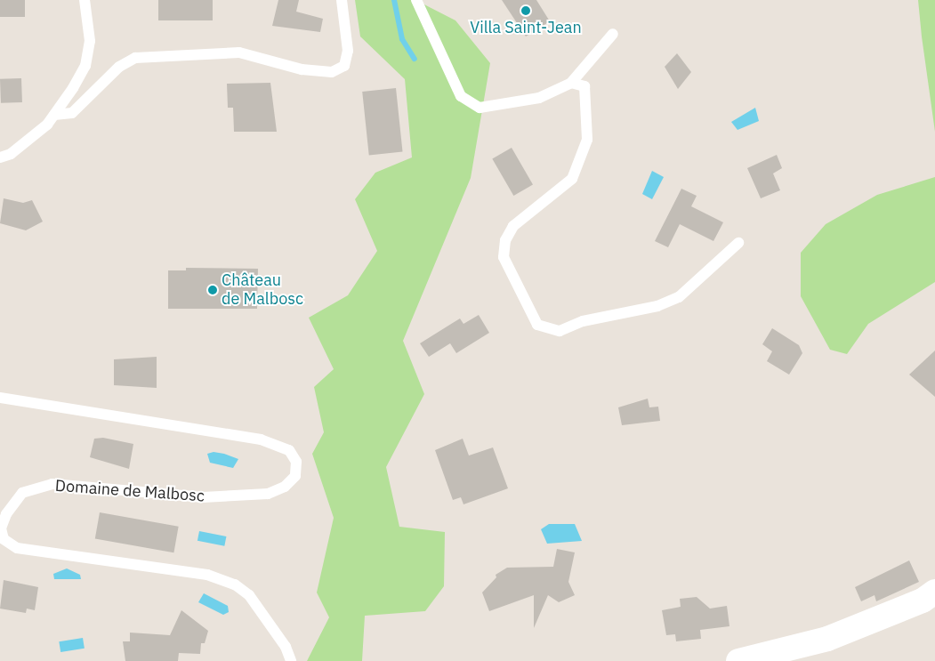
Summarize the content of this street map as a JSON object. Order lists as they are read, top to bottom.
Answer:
{
  "streets": {
    "lane": ["Domaine de Malbosc"]
  },
  "places": ["Villa Saint-Jean", "Château de Malbosc"]
}
